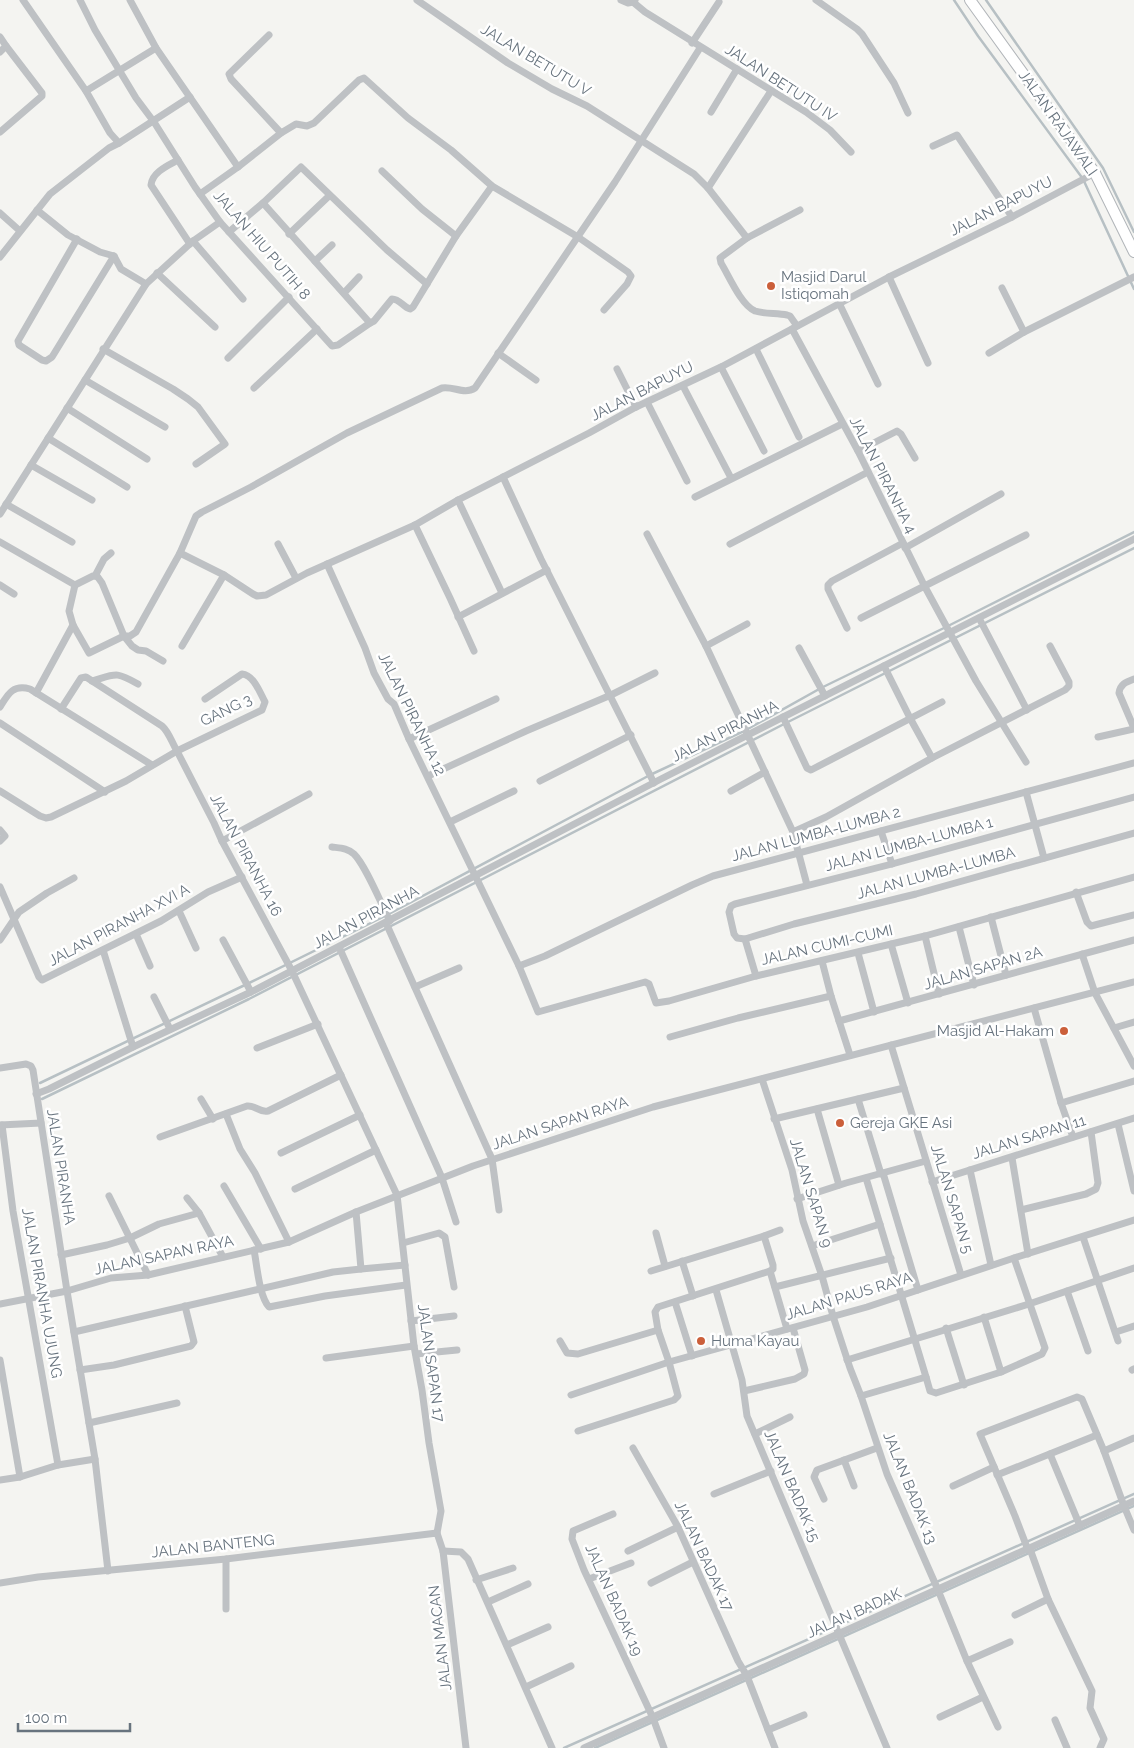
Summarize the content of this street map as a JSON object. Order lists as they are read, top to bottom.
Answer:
{
  "streets": {
    "main road": ["JALAN RAJAWALI"],
    "street": [
      "JALAN BETUTU V",
      "JALAN BETUTU IV",
      "JALAN BAPUYU",
      "JALAN HIU PUTIH 8",
      "JALAN PIRANHA 4",
      "GANG 3",
      "JALAN PIRANHA 12",
      "JALAN PIRANHA",
      "JALAN LUMBA-LUMBA 2",
      "JALAN LUMBA-LUMBA 1",
      "JALAN PIRANHA 16",
      "JALAN LUMBA-LUMBA",
      "JALAN PIRANHA XVI A",
      "JALAN CUMI-CUMI",
      "JALAN SAPAN 2A",
      "JALAN SAPAN RAYA",
      "JALAN SAPAN 11",
      "JALAN SAPAN 9",
      "JALAN SAPAN 5",
      "JALAN PIRANHA UJUNG",
      "JALAN PAUS RAYA",
      "JALAN SAPAN 17",
      "JALAN BADAK 15",
      "JALAN BADAK 13",
      "JALAN BANTENG",
      "JALAN BADAK 17",
      "JALAN BADAK 19",
      "JALAN BADAK",
      "JALAN MACAN"
    ]
  },
  "crossings": [
    ["JALAN RAJAWALI", "JALAN BAPUYU"],
    ["JALAN BAPUYU", "JALAN PIRANHA 4"],
    ["JALAN BAPUYU", "JALAN PIRANHA 12"],
    ["JALAN PIRANHA 4", "JALAN PIRANHA"],
    ["GANG 3", "JALAN PIRANHA 16"],
    ["JALAN PIRANHA 12", "JALAN PIRANHA"],
    ["JALAN PIRANHA 12", "JALAN LUMBA-LUMBA 2"],
    ["JALAN PIRANHA 12", "JALAN CUMI-CUMI"],
    ["JALAN PIRANHA", "JALAN PIRANHA 16"],
    ["JALAN PIRANHA", "JALAN SAPAN RAYA"],
    ["JALAN PIRANHA", "JALAN BANTENG"],
    ["JALAN LUMBA-LUMBA 1", "JALAN LUMBA-LUMBA"],
    ["JALAN PIRANHA 16", "JALAN PIRANHA XVI A"],
    ["JALAN PIRANHA 16", "JALAN SAPAN 17"],
    ["JALAN SAPAN RAYA", "JALAN SAPAN 9"],
    ["JALAN SAPAN RAYA", "JALAN SAPAN 5"],
    ["JALAN SAPAN RAYA", "JALAN PIRANHA UJUNG"],
    ["JALAN SAPAN RAYA", "JALAN SAPAN 17"],
    ["JALAN SAPAN 11", "JALAN SAPAN 5"],
    ["JALAN SAPAN 9", "JALAN PAUS RAYA"],
    ["JALAN SAPAN 9", "JALAN BADAK 13"],
    ["JALAN SAPAN 5", "JALAN PAUS RAYA"],
    ["JALAN PAUS RAYA", "JALAN BADAK 15"],
    ["JALAN PAUS RAYA", "JALAN BADAK 13"],
    ["JALAN SAPAN 17", "JALAN BANTENG"],
    ["JALAN SAPAN 17", "JALAN MACAN"],
    ["JALAN BADAK 15", "JALAN BADAK"],
    ["JALAN BADAK 13", "JALAN BADAK"],
    ["JALAN BANTENG", "JALAN MACAN"],
    ["JALAN BADAK 17", "JALAN BADAK"],
    ["JALAN BADAK 19", "JALAN BADAK"]
  ],
  "places": [
    "Masjid Darul Istiqomah",
    "Masjid Al-Hakam",
    "Gereja GKE Asi",
    "Huma Kayau"
  ],
  "scale_bar": "100 m"
}
